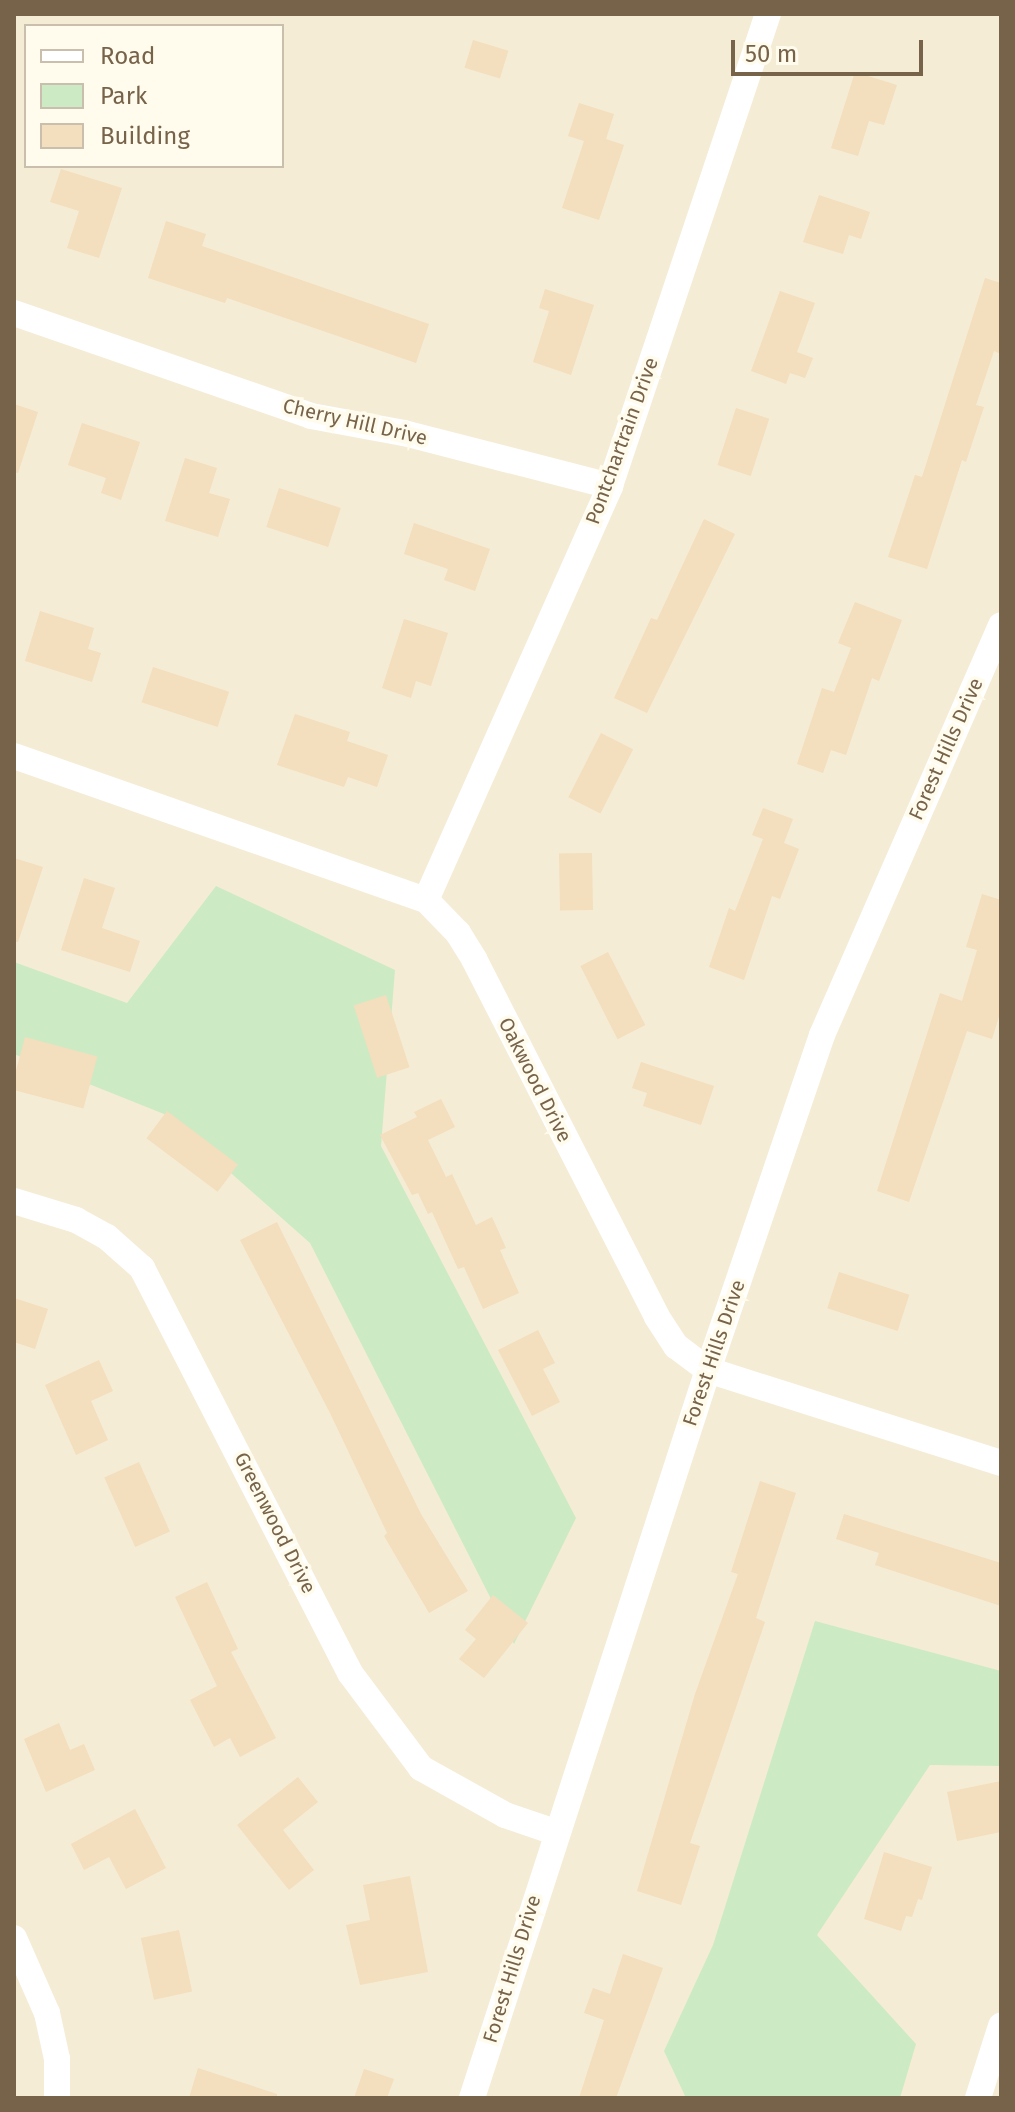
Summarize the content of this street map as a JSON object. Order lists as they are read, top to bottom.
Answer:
{
  "streets": {
    "street": [
      "Cherry Hill Drive",
      "Pontchartrain Drive",
      "Forest Hills Drive",
      "Oakwood Drive",
      "Greenwood Drive"
    ]
  },
  "crossings": [
    ["Cherry Hill Drive", "Pontchartrain Drive"],
    ["Pontchartrain Drive", "Oakwood Drive"],
    ["Forest Hills Drive", "Oakwood Drive"],
    ["Forest Hills Drive", "Greenwood Drive"]
  ],
  "legend": ["Road", "Park", "Building"],
  "scale_bar": "50 m"
}
